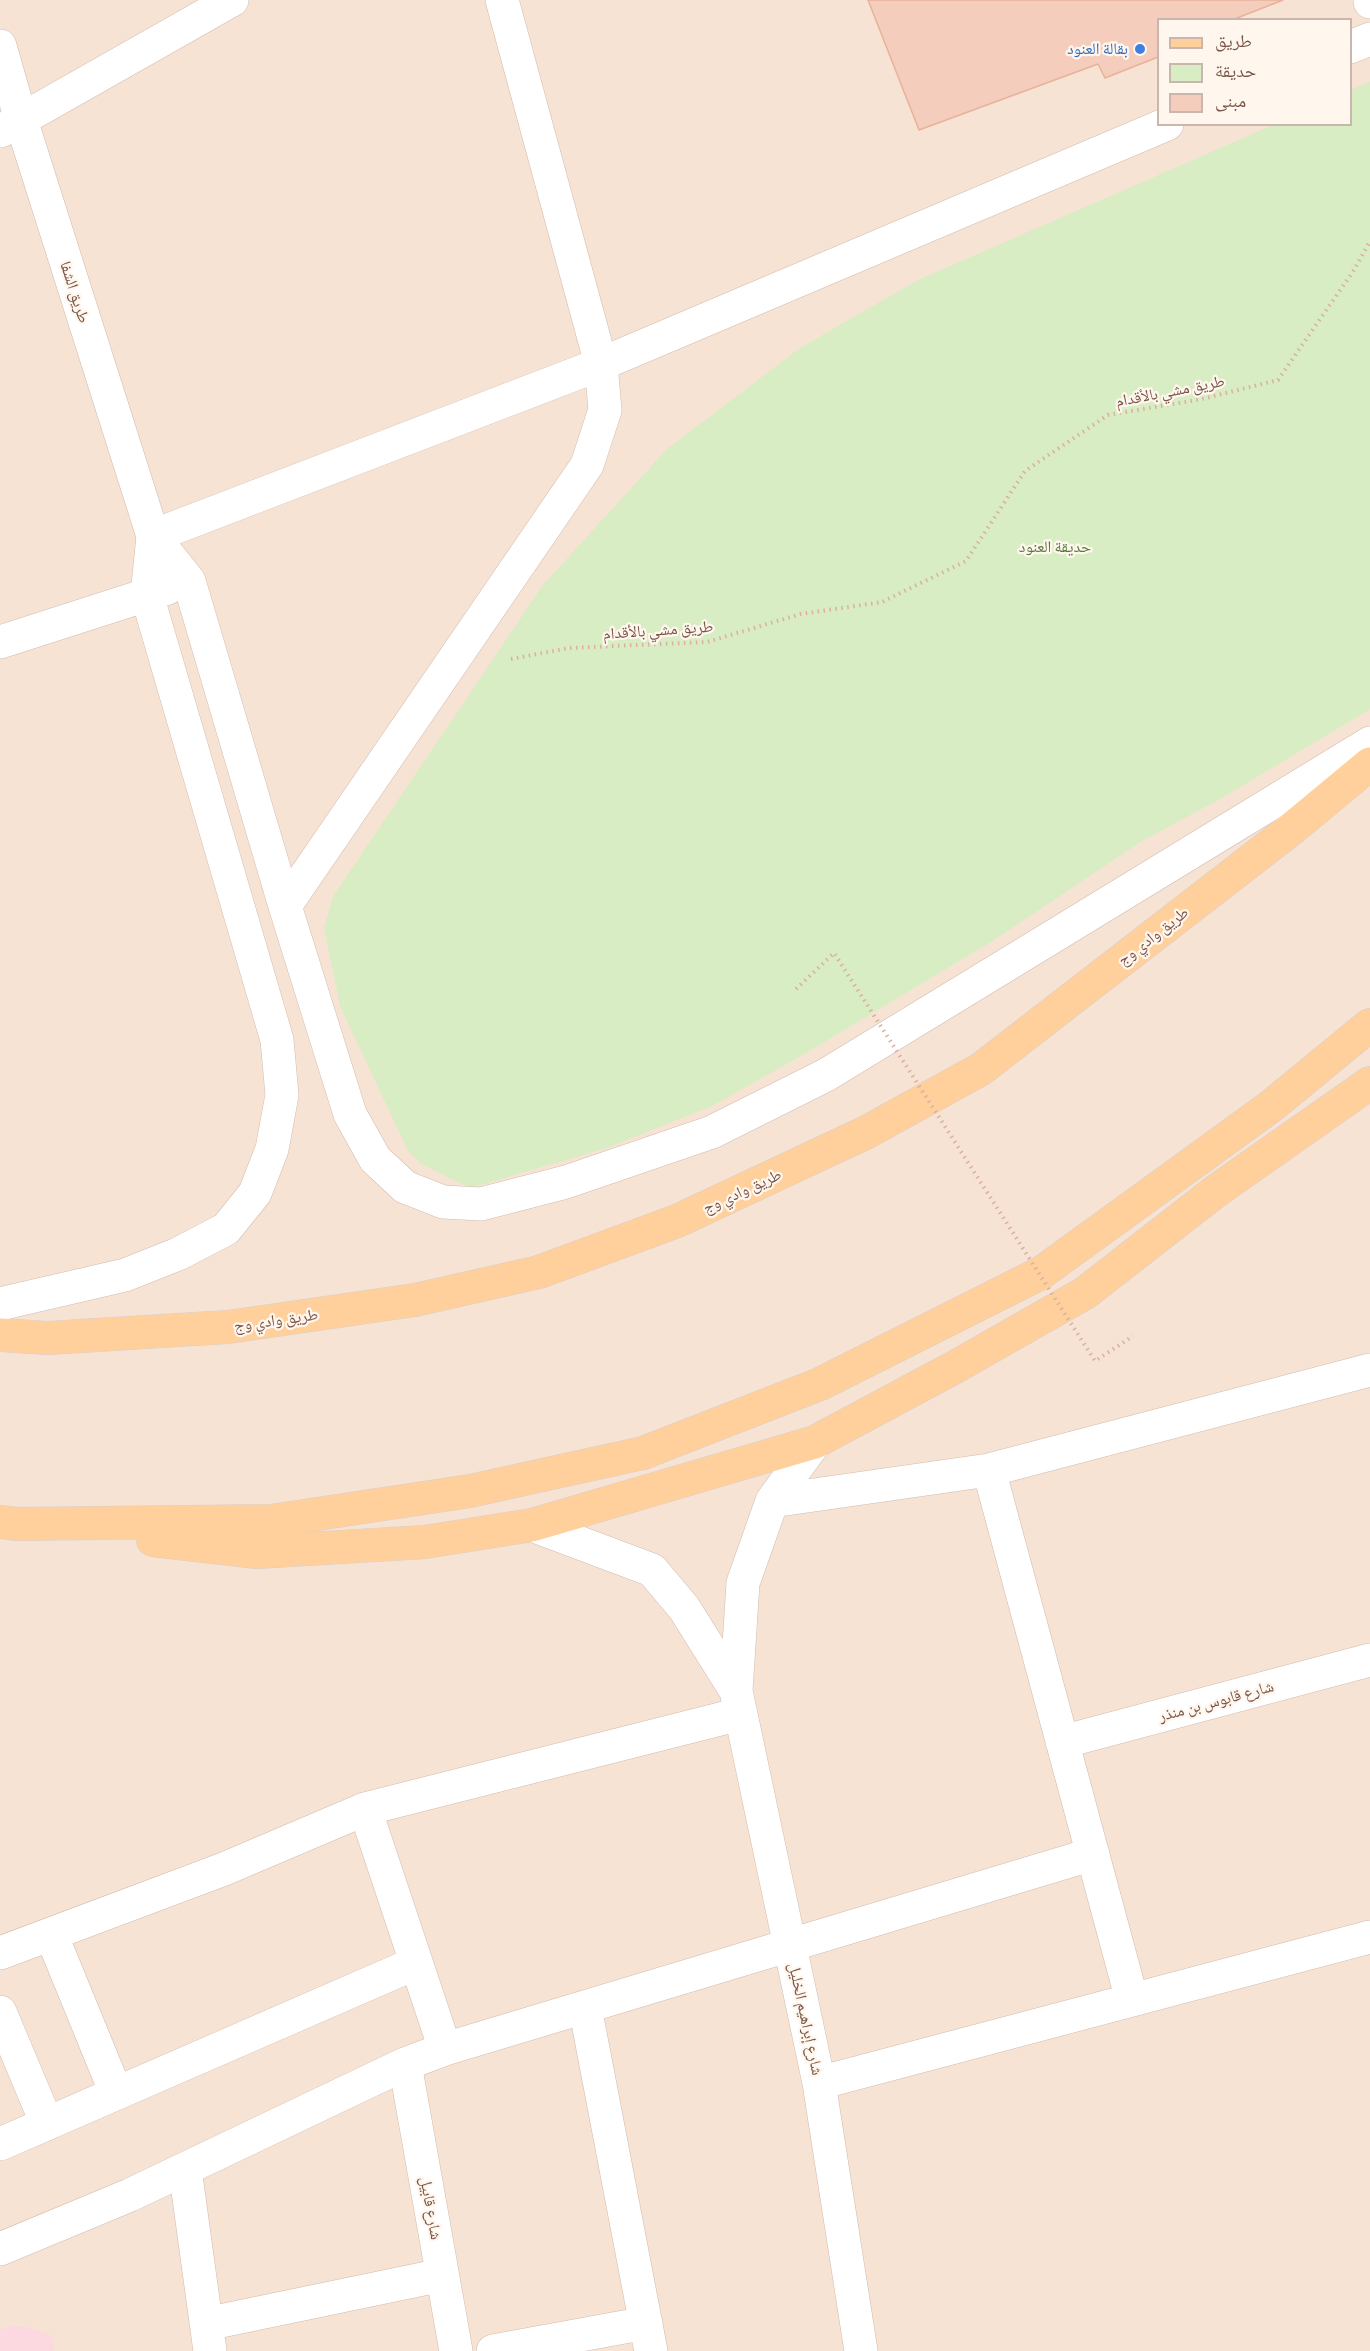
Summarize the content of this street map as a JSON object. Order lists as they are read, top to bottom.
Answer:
{
  "streets": {
    "main road": ["طريق وادي وج"],
    "street": [
      "طريق الشفا",
      "شارع قابوس بن منذر",
      "شارع إبراهيم الخليل",
      "شارع قابيل"
    ],
    "path": ["طريق مشي بالأقدام"]
  },
  "parks": ["حديقة العنود"],
  "places": ["بقالة العنود"],
  "legend": ["طريق", "حديقة", "مبنى"]
}
